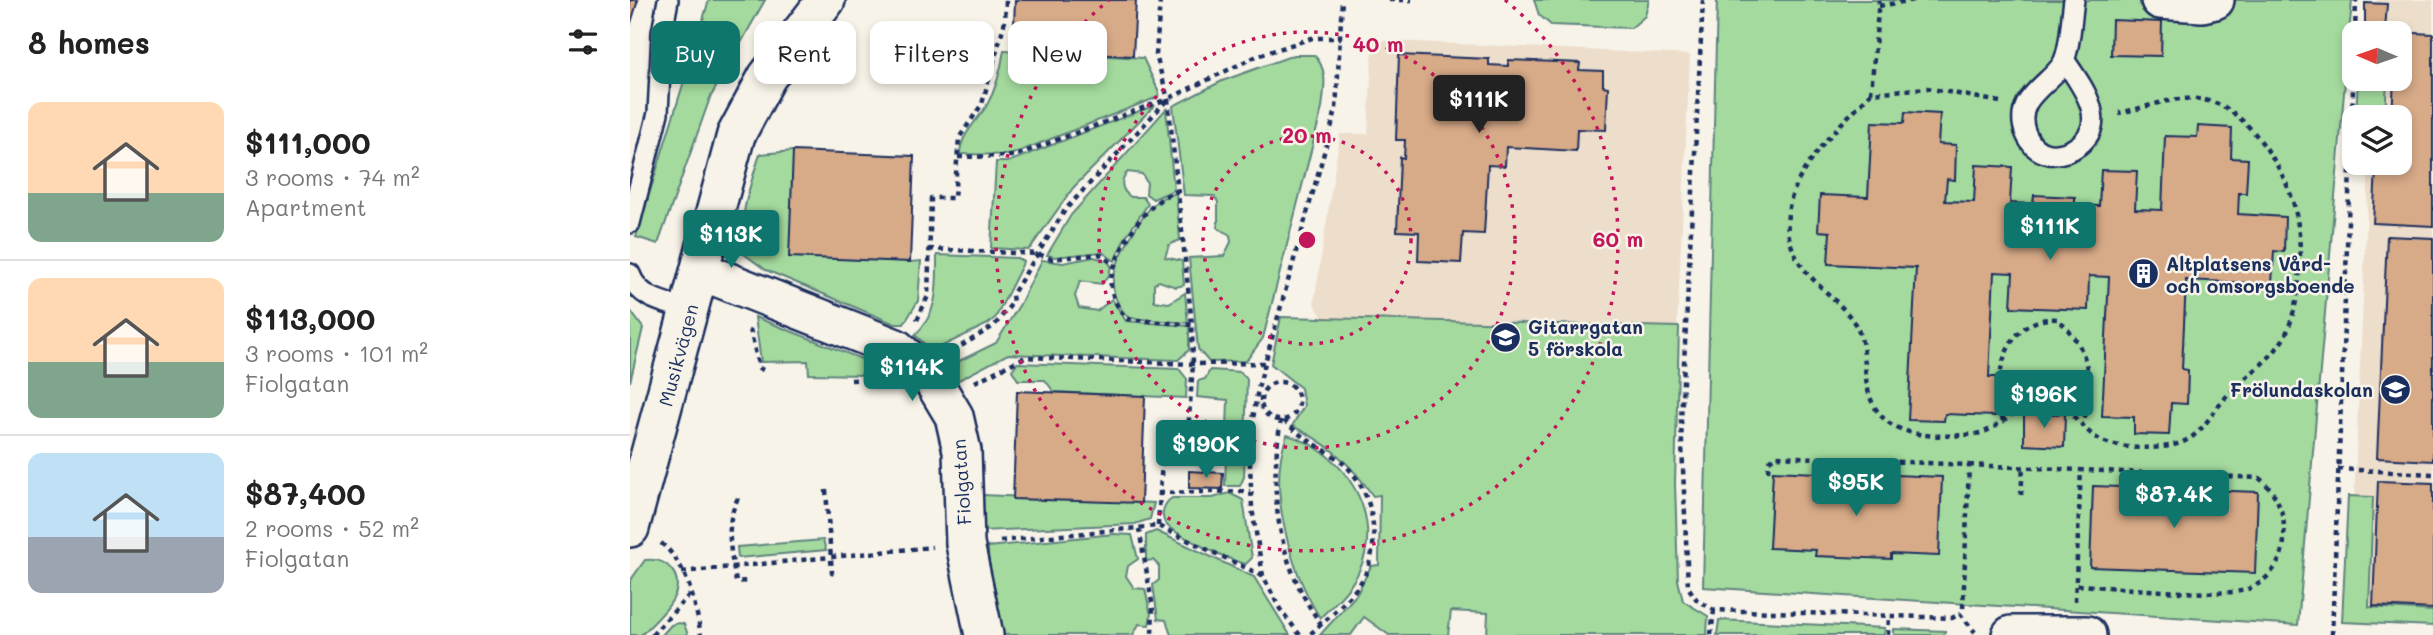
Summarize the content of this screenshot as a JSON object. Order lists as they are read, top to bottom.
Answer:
{
  "streets": {
    "street": ["Musikvägen", "Fiolgatan"]
  },
  "places": {
    "building": ["Altplatsens Vård- och omsorgsboende"],
    "school or university": ["Gitarrgatan 5 förskola", "Frölundaskolan"]
  },
  "north": "left",
  "page": {
    "heading": "8 homes",
    "chip": [
      "Buy",
      "Rent",
      "Filters",
      "New"
    ],
    "price": [
      "$111K",
      "$111K",
      "$113K",
      "$114K",
      "$196K",
      "$190K",
      "$95K",
      "$87.4K"
    ],
    "list": [
      {
        "name": "$111,000",
        "note": "3 rooms · 74 m² · Apartment"
      },
      {
        "name": "$113,000",
        "note": "3 rooms · 101 m² · Fiolgatan"
      },
      {
        "name": "$87,400",
        "note": "2 rooms · 52 m² · Fiolgatan"
      }
    ]
  },
  "rings": ["40 m", "20 m", "60 m"]
}
